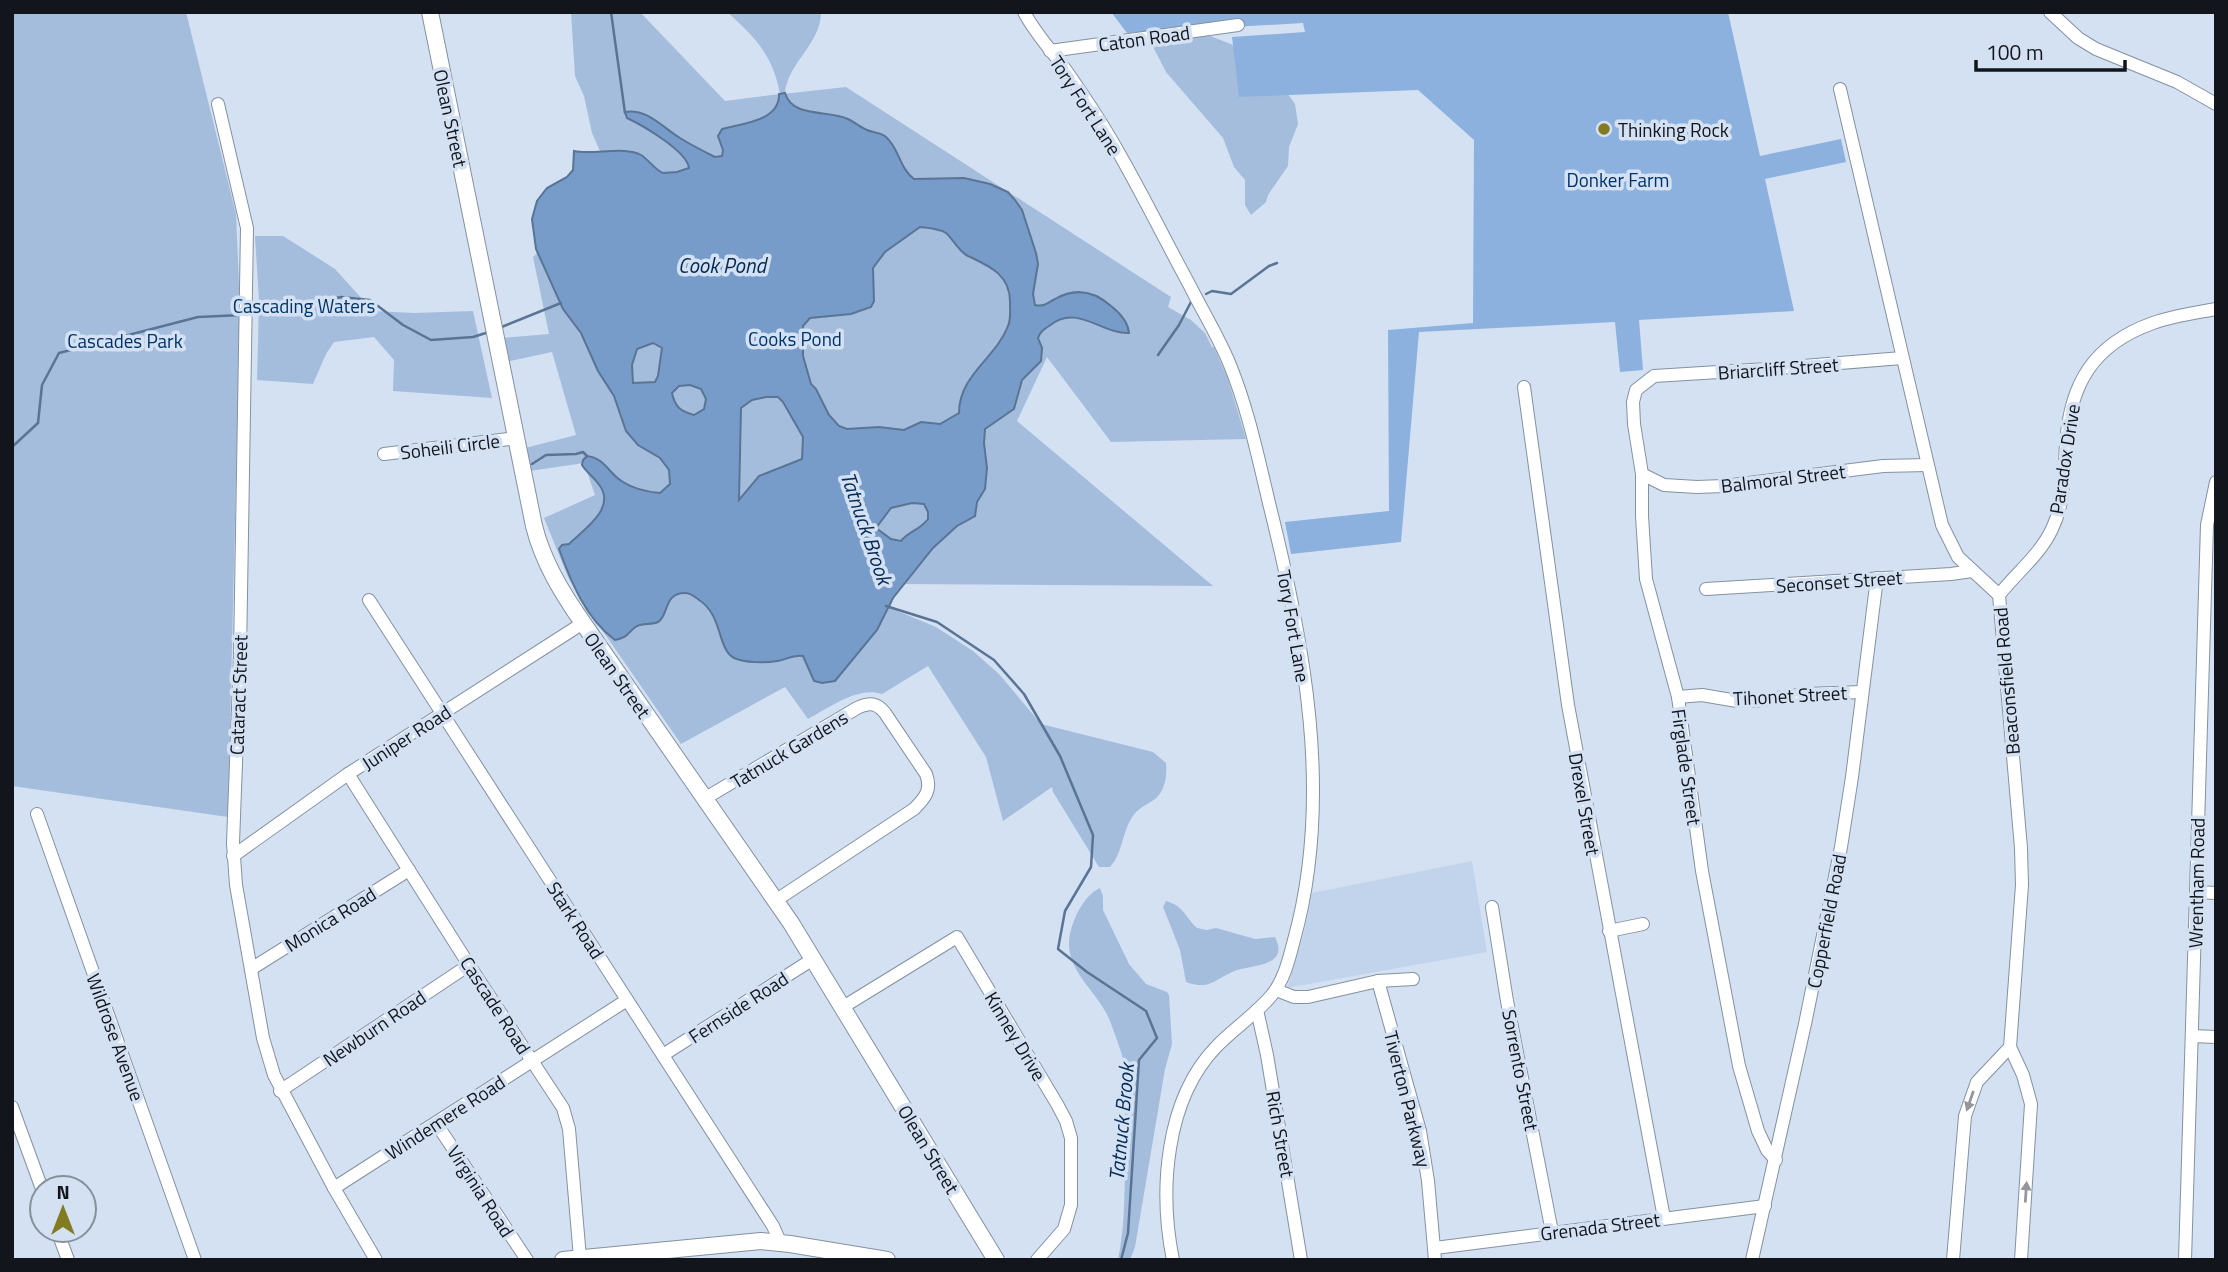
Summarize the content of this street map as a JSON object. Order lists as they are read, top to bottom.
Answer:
{
  "streets": {
    "street": [
      "Caton Road",
      "Tory Fort Lane",
      "Olean Street",
      "Briarcliff Street",
      "Soheili Circle",
      "Paradox Drive",
      "Balmoral Street",
      "Seconset Street",
      "Beaconsfield Road",
      "Cataract Street",
      "Tihonet Street",
      "Juniper Road",
      "Tatnuck Gardens",
      "Firglade Street",
      "Drexel Street",
      "Wrentham Road",
      "Monica Road",
      "Stark Road",
      "Copperfield Road",
      "Cascade Road",
      "Fernside Road",
      "Newburn Road",
      "Kinney Drive",
      "Wildrose Avenue",
      "Sorrento Street",
      "Tiverton Parkway",
      "Windemere Road",
      "Rich Street",
      "Virginia Road",
      "Grenada Street"
    ]
  },
  "crossings": [
    ["Caton Road", "Tory Fort Lane"],
    ["Tory Fort Lane", "Rich Street"],
    ["Olean Street", "Soheili Circle"],
    ["Olean Street", "Juniper Road"],
    ["Olean Street", "Tatnuck Gardens"],
    ["Olean Street", "Fernside Road"],
    ["Olean Street", "Kinney Drive"],
    ["Briarcliff Street", "Beaconsfield Road"],
    ["Briarcliff Street", "Firglade Street"],
    ["Paradox Drive", "Beaconsfield Road"],
    ["Balmoral Street", "Beaconsfield Road"],
    ["Balmoral Street", "Firglade Street"],
    ["Seconset Street", "Beaconsfield Road"],
    ["Seconset Street", "Copperfield Road"],
    ["Cataract Street", "Juniper Road"],
    ["Cataract Street", "Monica Road"],
    ["Cataract Street", "Newburn Road"],
    ["Cataract Street", "Windemere Road"],
    ["Tihonet Street", "Firglade Street"],
    ["Tihonet Street", "Copperfield Road"],
    ["Juniper Road", "Stark Road"],
    ["Juniper Road", "Cascade Road"],
    ["Firglade Street", "Copperfield Road"],
    ["Drexel Street", "Grenada Street"],
    ["Monica Road", "Cascade Road"],
    ["Stark Road", "Fernside Road"],
    ["Stark Road", "Windemere Road"],
    ["Copperfield Road", "Grenada Street"],
    ["Cascade Road", "Newburn Road"],
    ["Cascade Road", "Windemere Road"],
    ["Sorrento Street", "Grenada Street"],
    ["Tiverton Parkway", "Grenada Street"],
    ["Windemere Road", "Virginia Road"]
  ],
  "water": ["Cook Pond", "Tatnuck Brook"],
  "parks": [
    "Donker Farm",
    "Cascading Waters",
    "Cooks Pond",
    "Cascades Park"
  ],
  "places": ["Thinking Rock"],
  "scale_bar": "100 m",
  "north": "top"
}
